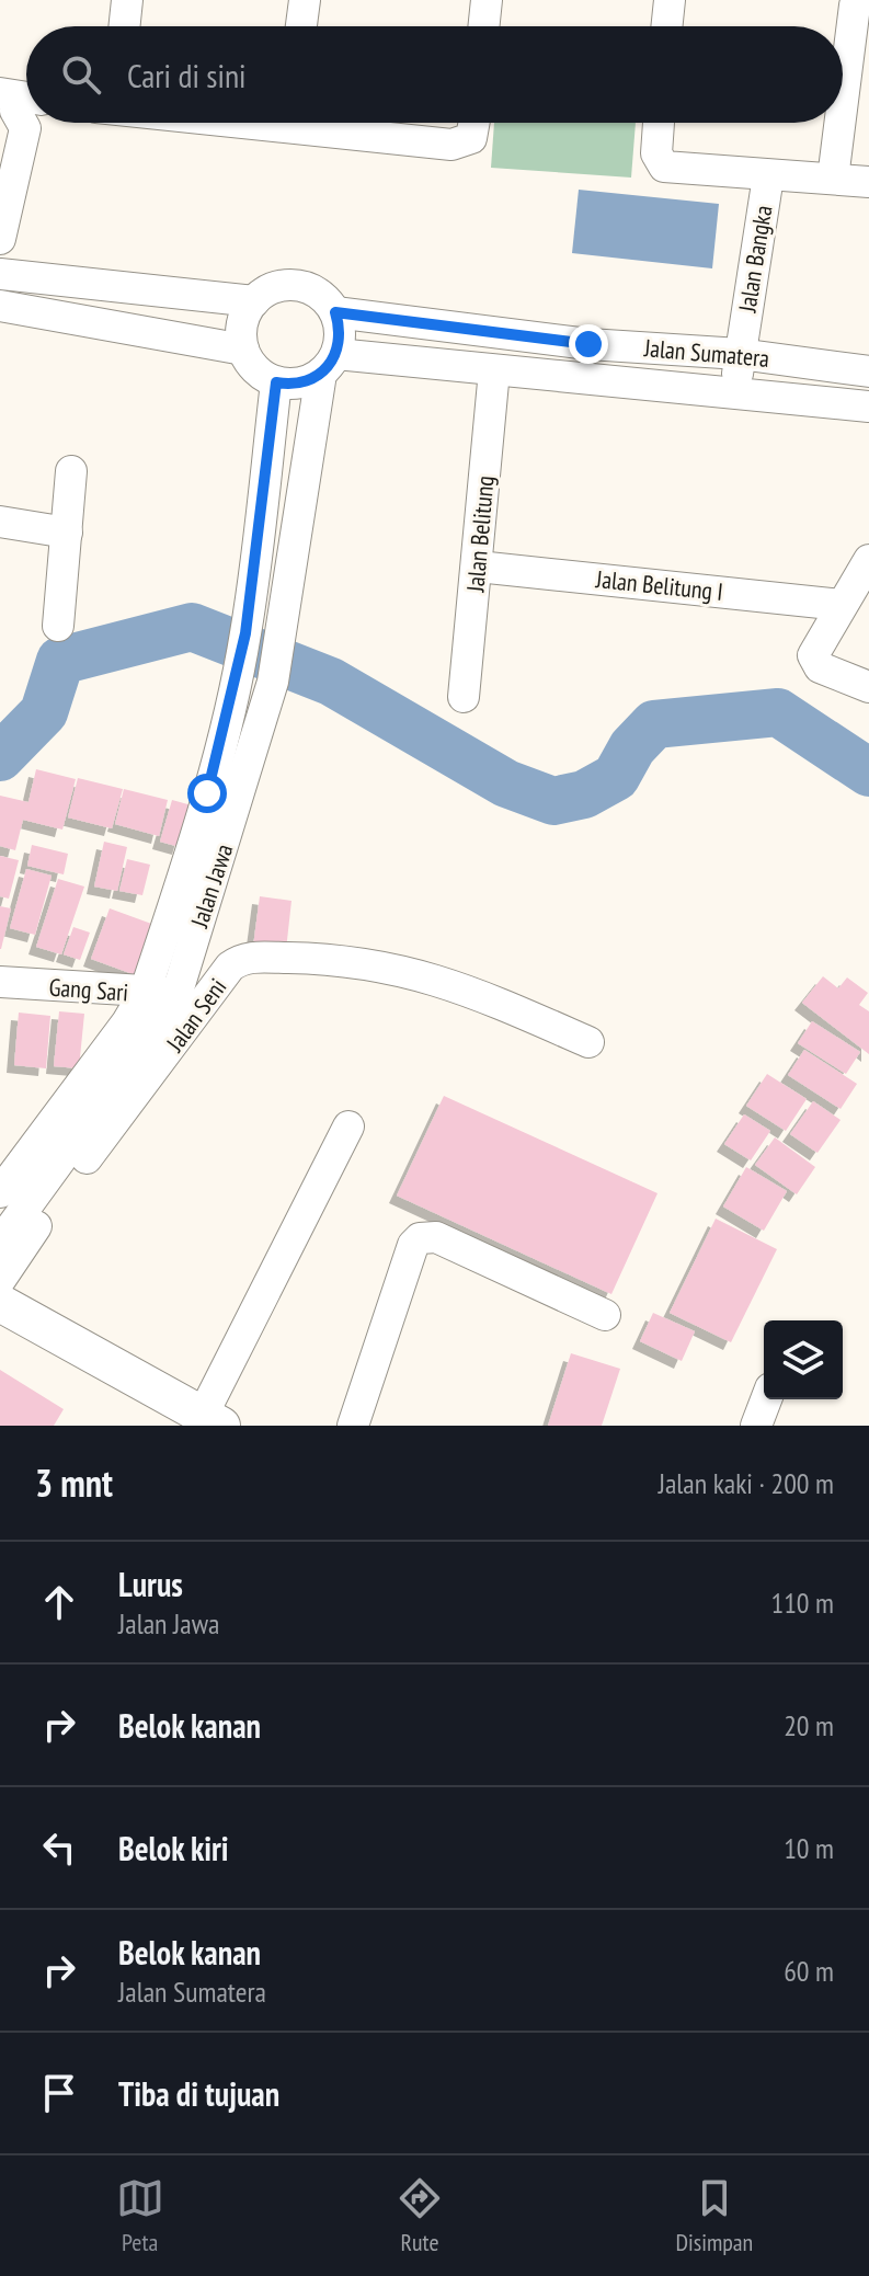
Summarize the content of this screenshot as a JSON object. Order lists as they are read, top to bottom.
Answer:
{
  "streets": {
    "street": [
      "Jalan Bangka",
      "Jalan Sumatera",
      "Jalan Belitung",
      "Jalan Belitung I",
      "Jalan Jawa",
      "Gang Sari",
      "Jalan Seni"
    ]
  },
  "crossings": [
    ["Jalan Bangka", "Jalan Sumatera"],
    ["Jalan Sumatera", "Jalan Belitung"],
    ["Jalan Sumatera", "Jalan Jawa"],
    ["Jalan Belitung", "Jalan Belitung I"],
    ["Jalan Jawa", "Gang Sari"]
  ],
  "page": {
    "search": "Cari di sini",
    "heading": ["3 mnt", "Jalan kaki · 200 m"],
    "list": [
      ["Lurus", "Jalan Jawa", "110 m"],
      ["Belok kanan", "20 m"],
      ["Belok kiri", "10 m"],
      ["Belok kanan", "Jalan Sumatera", "60 m"],
      "Tiba di tujuan"
    ],
    "nav": ["Peta", "Rute", "Disimpan"]
  }
}
